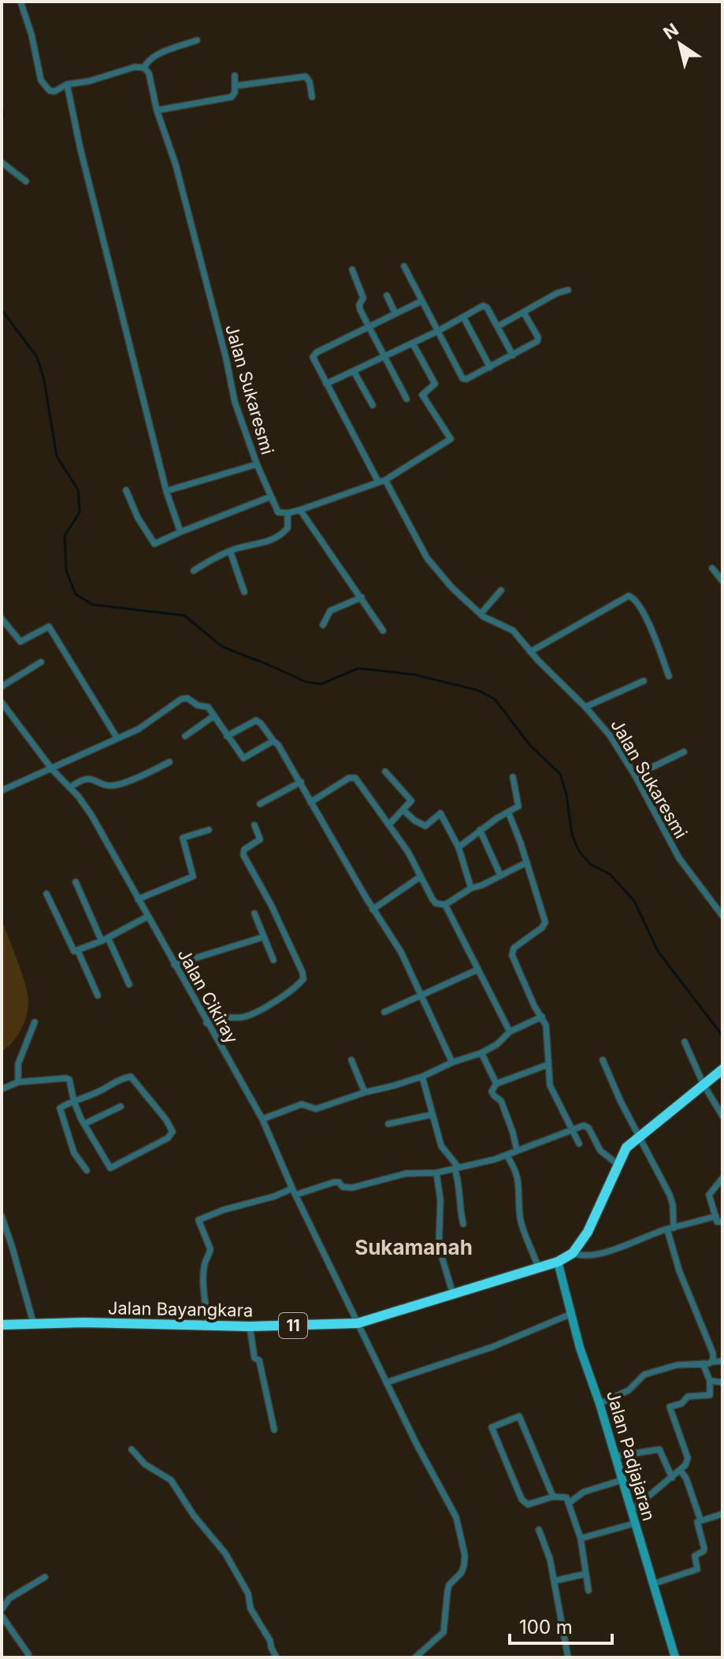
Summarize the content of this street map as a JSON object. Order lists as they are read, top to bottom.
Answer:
{
  "streets": {
    "highway": ["Jalan Bayangkara", "11"],
    "street": ["Jalan Sukaresmi", "Jalan Cikiray", "Jalan Padjajaran"]
  },
  "crossings": [
    ["Jalan Cikiray", "Jalan Bayangkara"],
    ["Jalan Bayangkara", "11"],
    ["Jalan Bayangkara", "Jalan Padjajaran"]
  ],
  "districts": ["Sukamanah"],
  "scale_bar": "100 m",
  "north": "top left"
}
